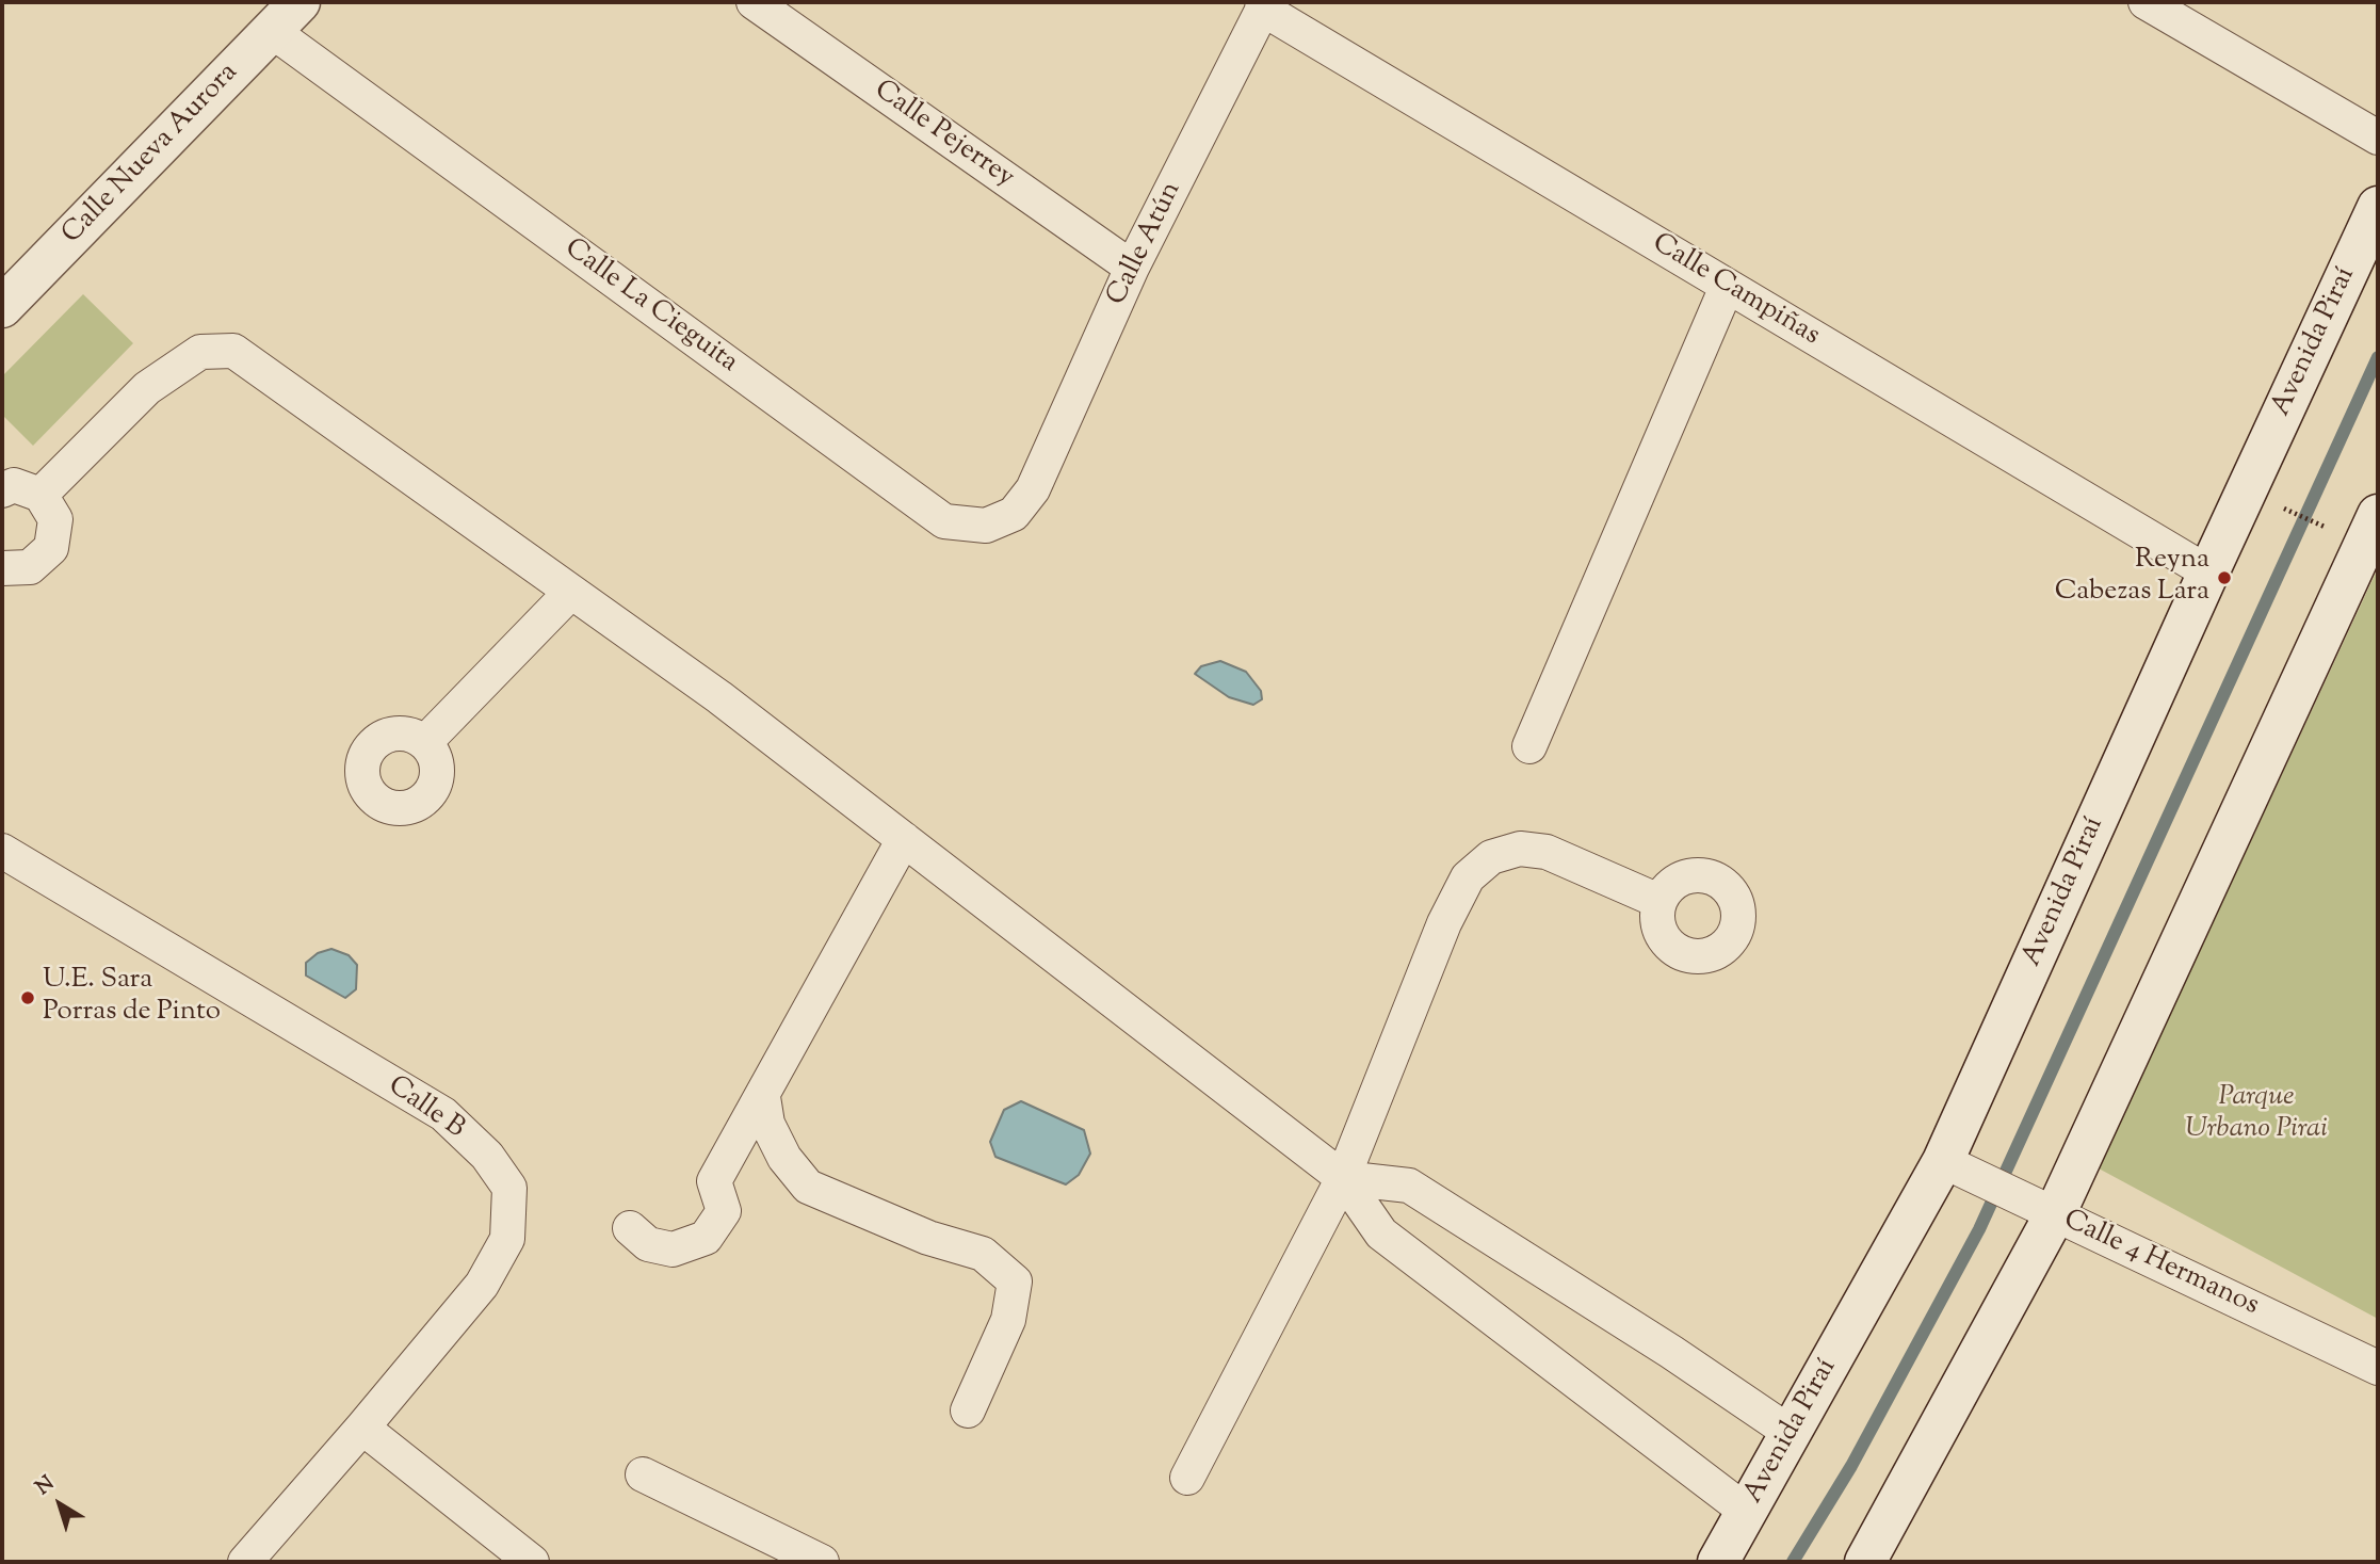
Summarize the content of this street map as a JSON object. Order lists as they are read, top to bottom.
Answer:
{
  "streets": {
    "main road": ["Calle Nueva Aurora", "Avenida Piraí"],
    "street": [
      "Calle Pejerrey",
      "Calle Atún",
      "Calle Campiñas",
      "Calle La Cieguita",
      "Calle B",
      "Calle 4 Hermanos"
    ]
  },
  "crossings": [
    ["Calle Pejerrey", "Calle Atún"],
    ["Calle Nueva Aurora", "Calle La Cieguita"],
    ["Calle Atún", "Calle Campiñas"],
    ["Calle Atún", "Calle La Cieguita"],
    ["Calle Campiñas", "Avenida Piraí"],
    ["Avenida Piraí", "Calle 4 Hermanos"]
  ],
  "parks": ["Parque Urbano Pirai"],
  "places": ["Reyna Cabezas Lara", "U.E. Sara Porras de Pinto"],
  "north": "top left"
}
